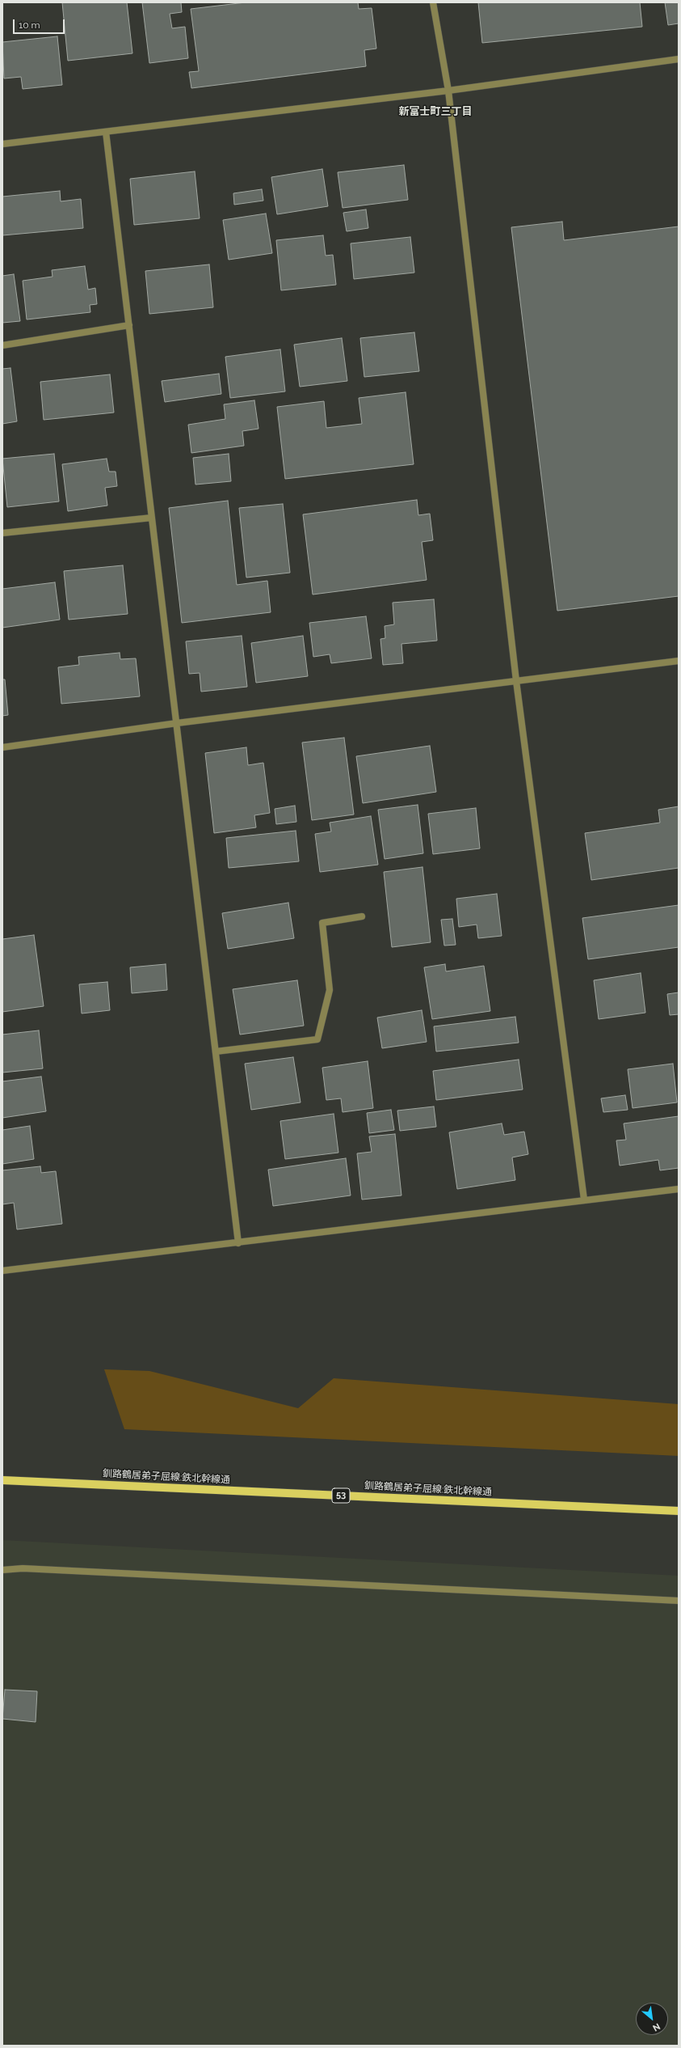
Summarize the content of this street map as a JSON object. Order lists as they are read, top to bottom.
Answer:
{
  "streets": {
    "main road": ["釧路鶴居弟子屈線:鉄北幹線通", "53"]
  },
  "districts": ["新富士町三丁目"],
  "scale_bar": "10 m",
  "north": "bottom right"
}
